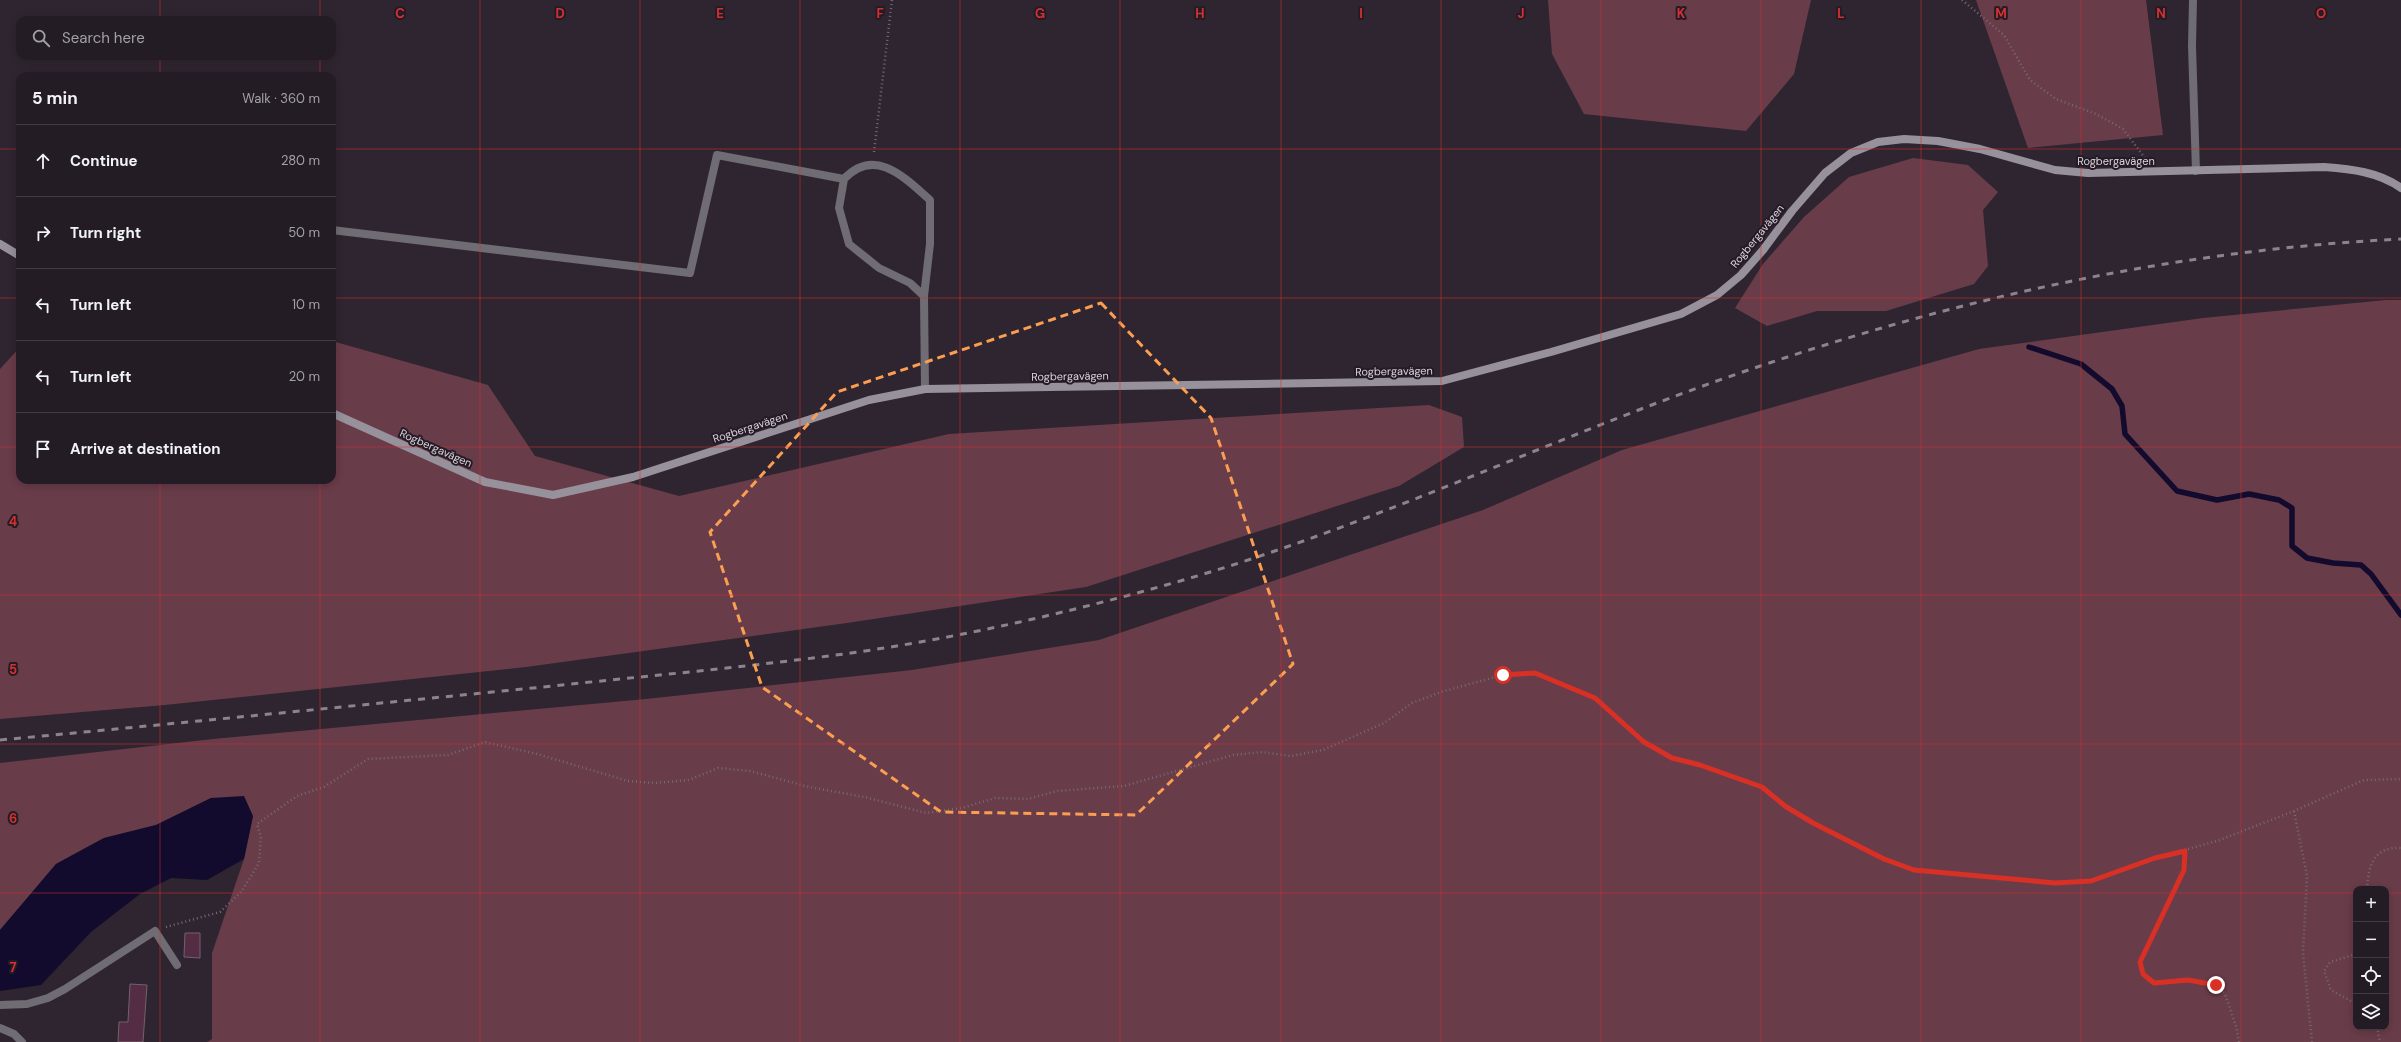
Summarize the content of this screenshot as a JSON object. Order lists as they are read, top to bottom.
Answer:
{
  "streets": {
    "street": ["Rogbergavägen"]
  },
  "page": {
    "search": "Search here",
    "heading": ["5 min", "Walk · 360 m"],
    "list": [
      ["Continue", "280 m"],
      ["Turn right", "50 m"],
      ["Turn left", "10 m"],
      ["Turn left", "20 m"],
      "Arrive at destination"
    ],
    "map_buttons": ["+", "−"]
  },
  "grid": {
    "columns": [
      "C",
      "D",
      "E",
      "F",
      "G",
      "H",
      "I",
      "J",
      "K",
      "L",
      "M",
      "N",
      "O"
    ],
    "rows": [
      "4",
      "5",
      "6",
      "7"
    ]
  }
}
